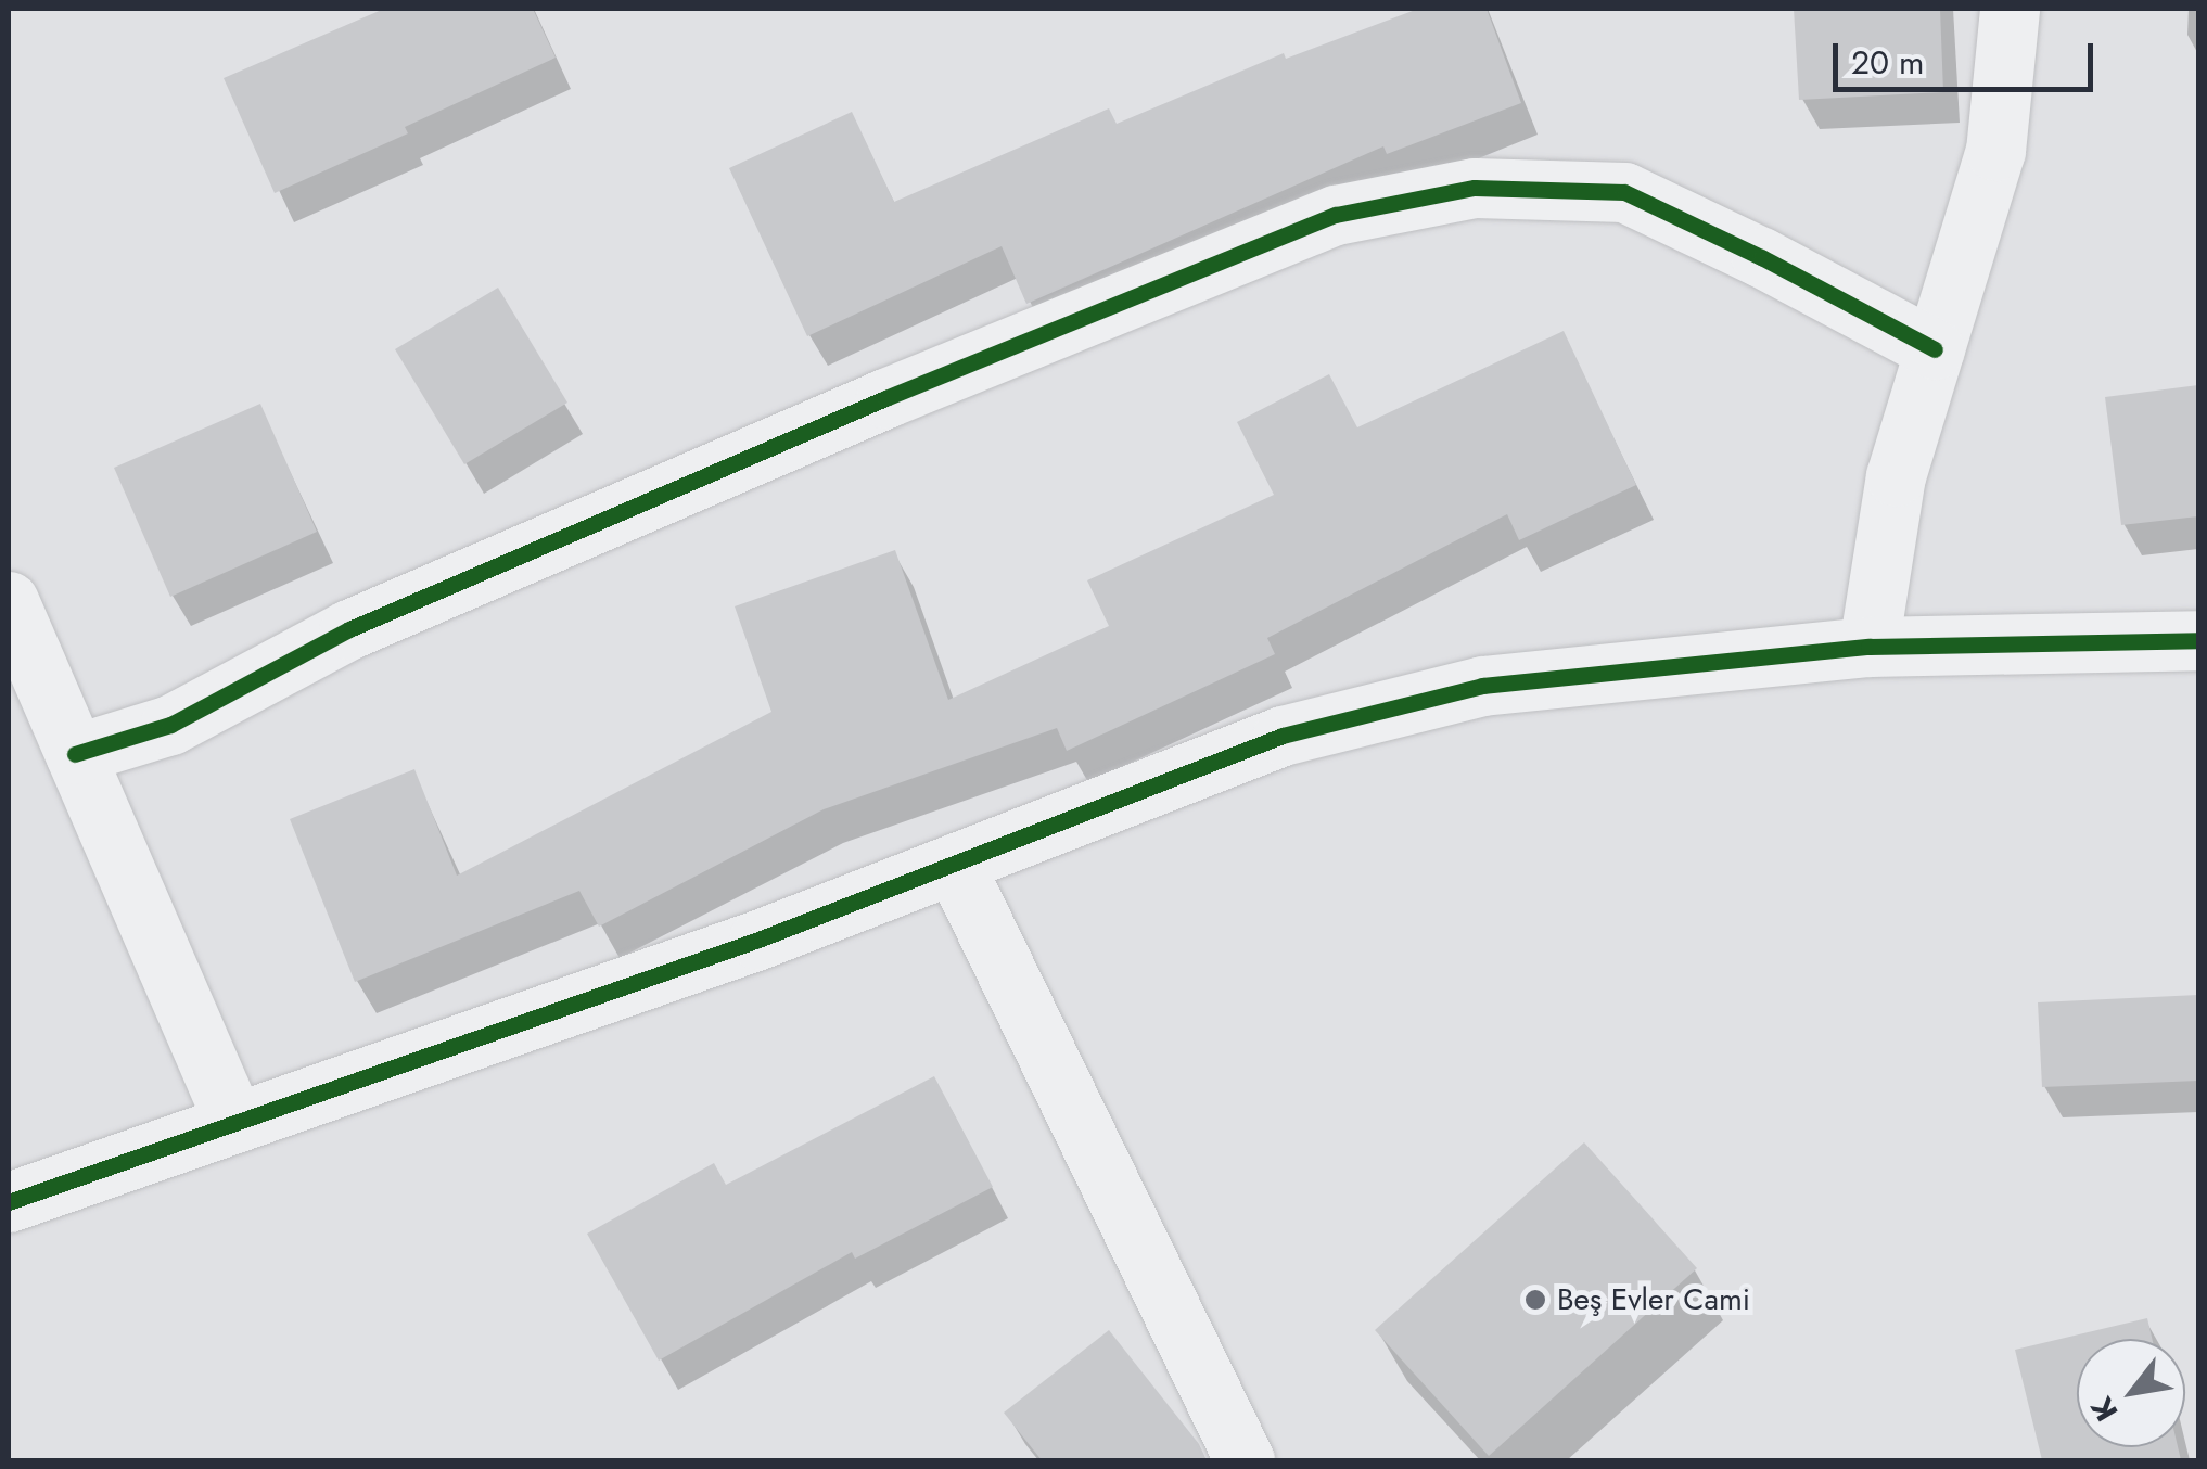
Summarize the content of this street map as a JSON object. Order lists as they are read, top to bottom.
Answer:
{
  "places": ["Beş Evler Cami"],
  "scale_bar": "20 m",
  "north": "bottom left"
}
